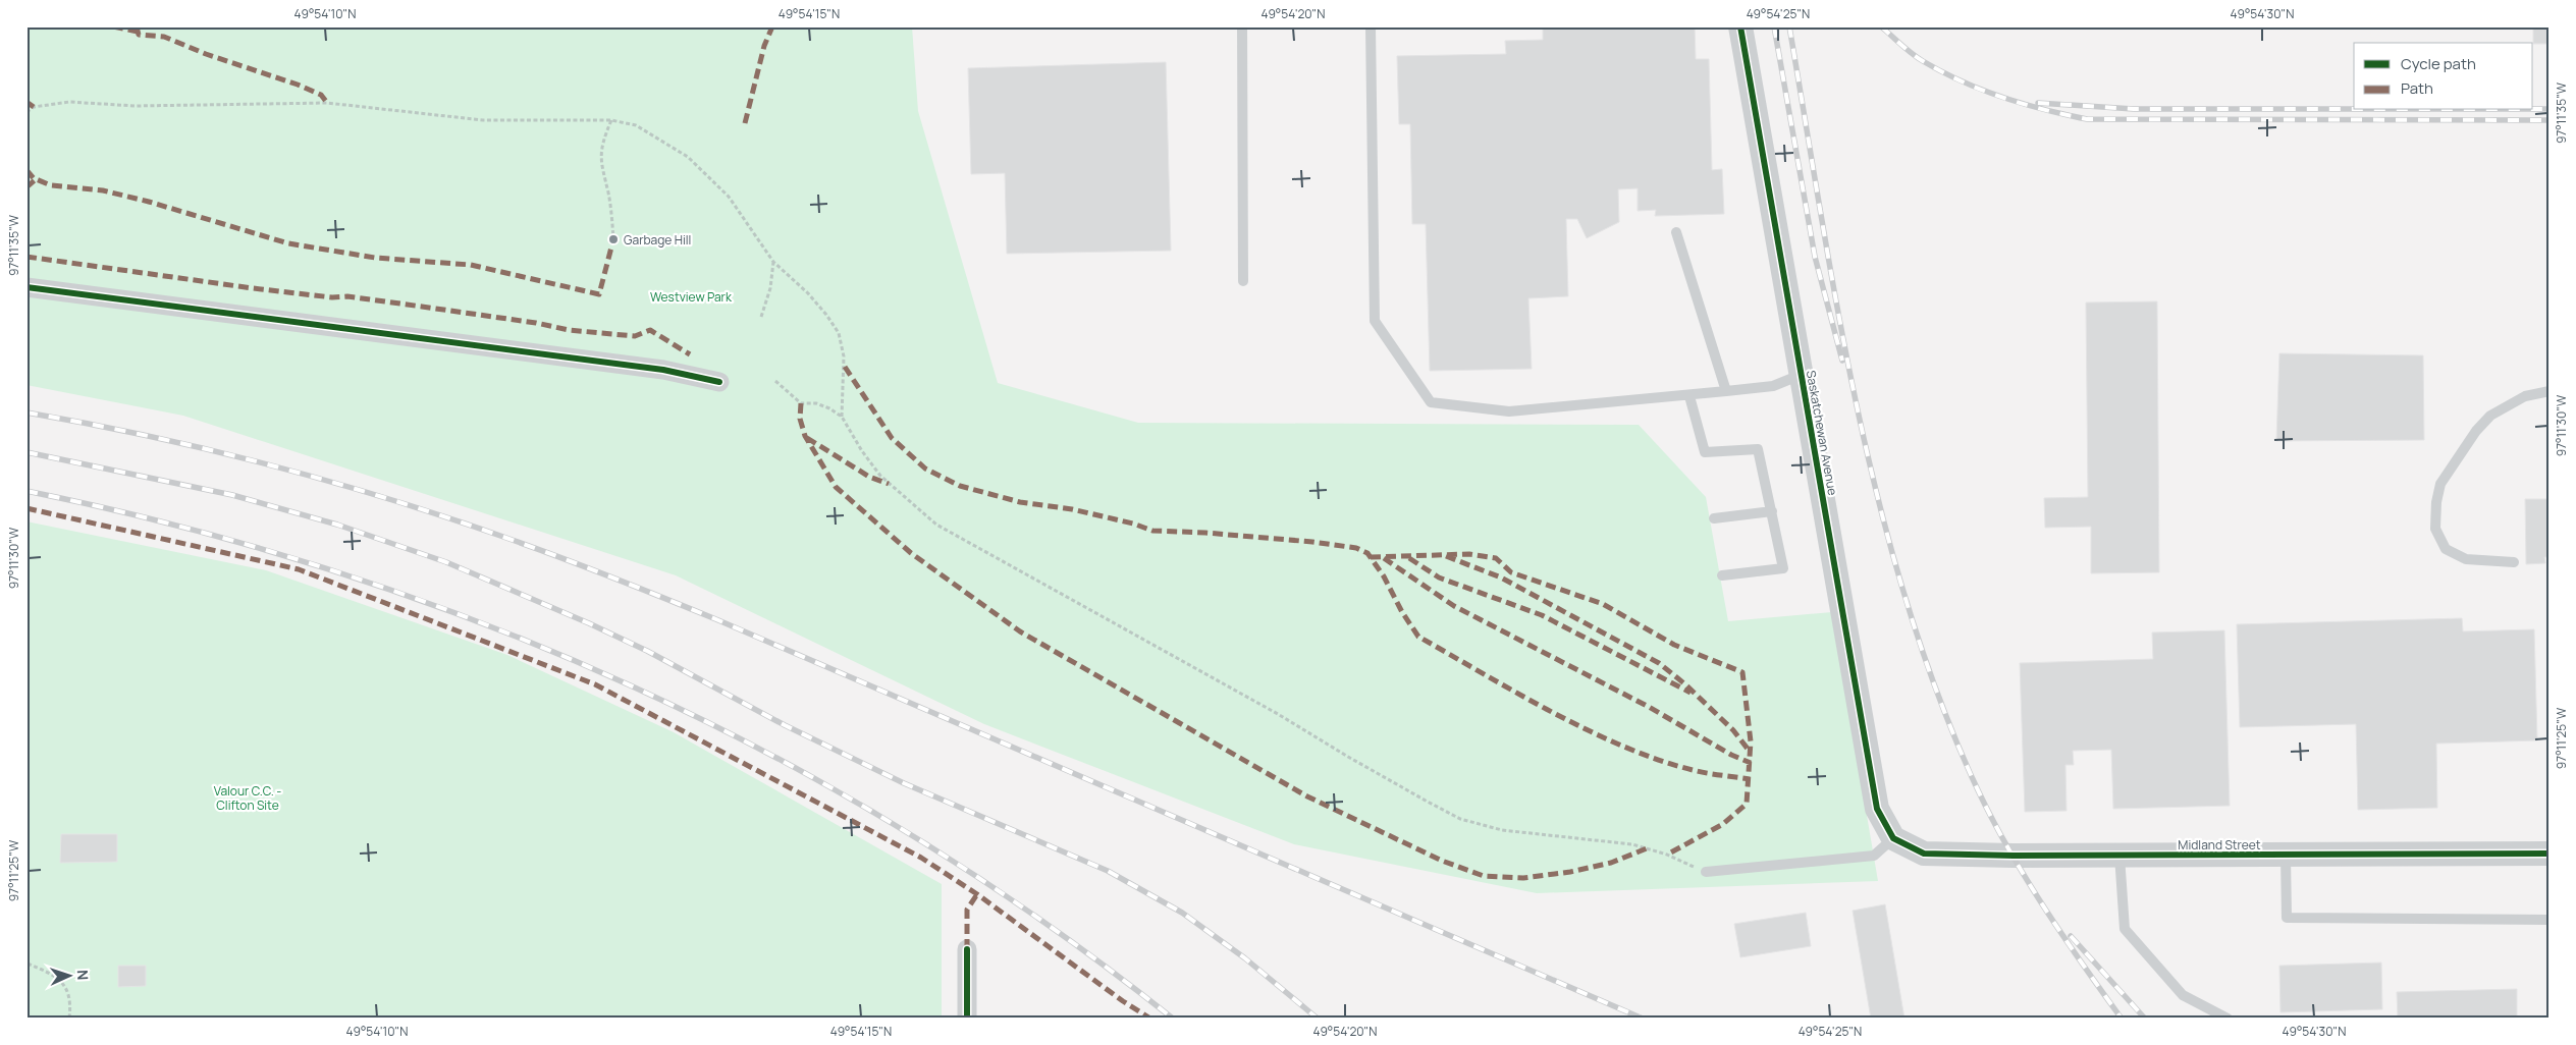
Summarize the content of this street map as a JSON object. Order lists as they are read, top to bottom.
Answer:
{
  "streets": {
    "street": ["Saskatchewan Avenue", "Midland Street"]
  },
  "crossings": [
    ["Saskatchewan Avenue", "Midland Street"]
  ],
  "parks": ["Westview Park", "Valour C.C. - Clifton Site"],
  "places": ["Garbage Hill"],
  "legend": ["Cycle path", "Path"],
  "north": "right",
  "coordinates": [
    "49°54'10\"N",
    "49°54'15\"N",
    "49°54'20\"N",
    "49°54'25\"N",
    "49°54'30\"N",
    "97°11'35\"W",
    "97°11'30\"W",
    "97°11'25\"W"
  ]
}
